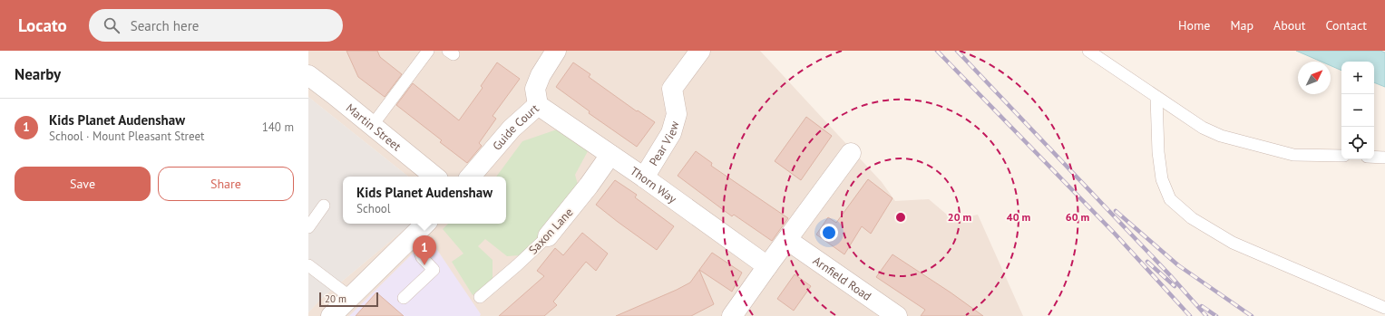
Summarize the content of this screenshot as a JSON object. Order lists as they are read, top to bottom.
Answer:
{
  "streets": {
    "street": [
      "Martin Street",
      "Guide Court",
      "Pear View",
      "Thorn Way",
      "Saxon Lane",
      "Arnfield Road"
    ]
  },
  "crossings": [
    ["Guide Court", "Thorn Way"],
    ["Pear View", "Thorn Way"],
    ["Thorn Way", "Saxon Lane"]
  ],
  "scale_bar": "20 m",
  "north": "top right",
  "page": {
    "header": "Locato",
    "search": "Search here",
    "nav": [
      "Home",
      "Map",
      "About",
      "Contact"
    ],
    "heading": "Nearby",
    "map_buttons": ["+", "−"],
    "list": [
      {
        "mark": "1",
        "name": "Kids Planet Audenshaw",
        "note": "School · Mount Pleasant Street",
        "value": "140 m"
      }
    ],
    "buttons": ["Save", "Share"],
    "popup": ["Kids Planet Audenshaw", "School"],
    "pins": "1",
    "scale": "20 m"
  },
  "rings": ["20 m", "40 m", "60 m"]
}
